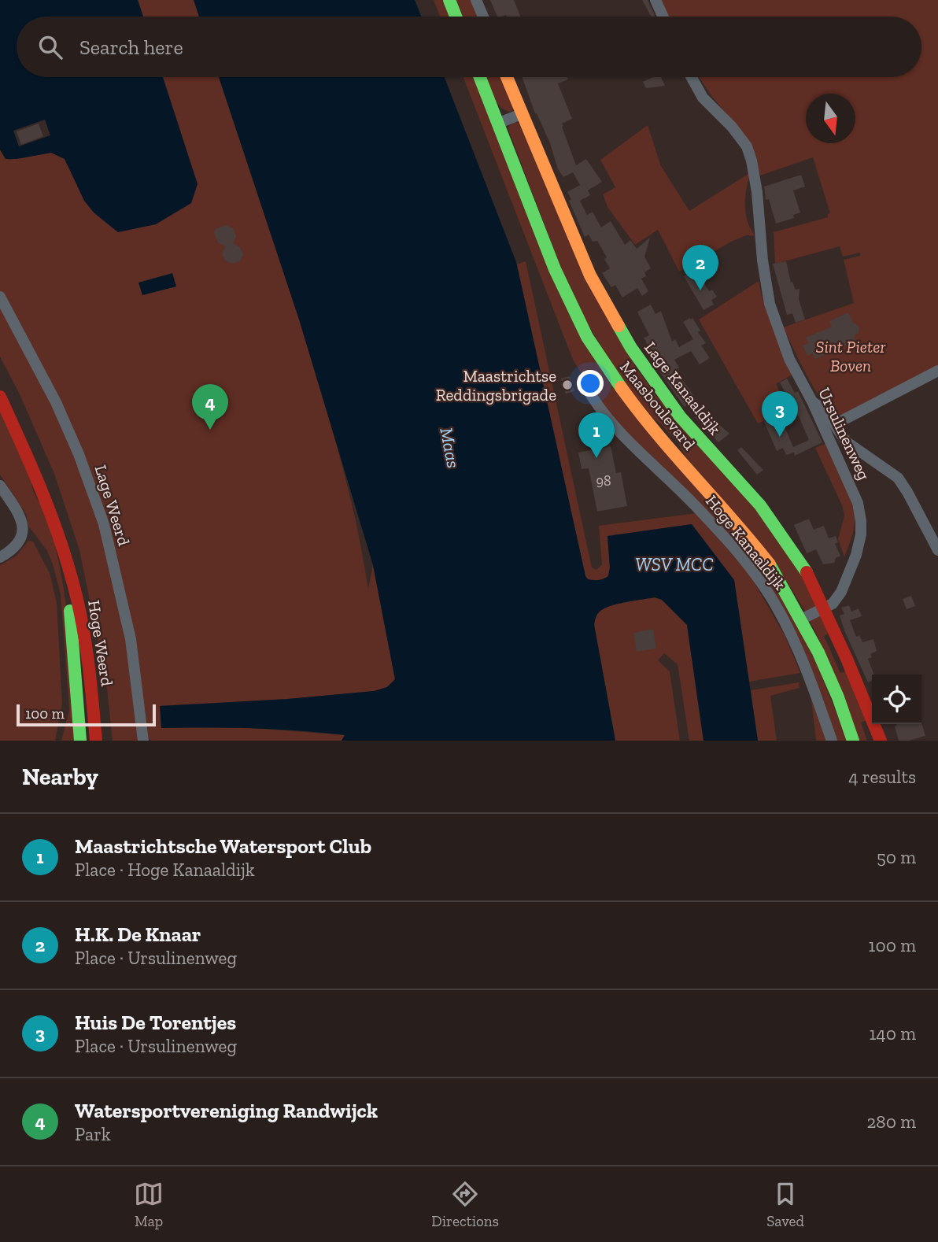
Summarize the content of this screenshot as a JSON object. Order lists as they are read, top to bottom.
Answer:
{
  "streets": {
    "street": [
      "Lage Kanaaldijk",
      "Maasboulevard",
      "Ursulinenweg",
      "Lage Weerd",
      "Hoge Kanaaldijk",
      "Hoge Weerd"
    ]
  },
  "crossings": [
    ["Lage Kanaaldijk", "Ursulinenweg"],
    ["Maasboulevard", "Ursulinenweg"]
  ],
  "water": ["Maas", "WSV MCC"],
  "parks": ["Sint Pieter Boven"],
  "places": ["Maastrichtse Reddingsbrigade"],
  "house_numbers": ["98"],
  "scale_bar": "100 m",
  "north": "bottom",
  "page": {
    "search": "Search here",
    "pins": [
      "2",
      "4",
      "3",
      "1"
    ],
    "scale": "100 m",
    "heading": ["Nearby", "4 results"],
    "list": [
      {
        "mark": "1",
        "name": "Maastrichtsche Watersport Club",
        "note": "Place · Hoge Kanaaldijk",
        "value": "50 m"
      },
      {
        "mark": "2",
        "name": "H.K. De Knaar",
        "note": "Place · Ursulinenweg",
        "value": "100 m"
      },
      {
        "mark": "3",
        "name": "Huis De Torentjes",
        "note": "Place · Ursulinenweg",
        "value": "140 m"
      },
      {
        "mark": "4",
        "name": "Watersportvereniging Randwijck",
        "note": "Park",
        "value": "280 m"
      }
    ],
    "nav": ["Map", "Directions", "Saved"]
  }
}
